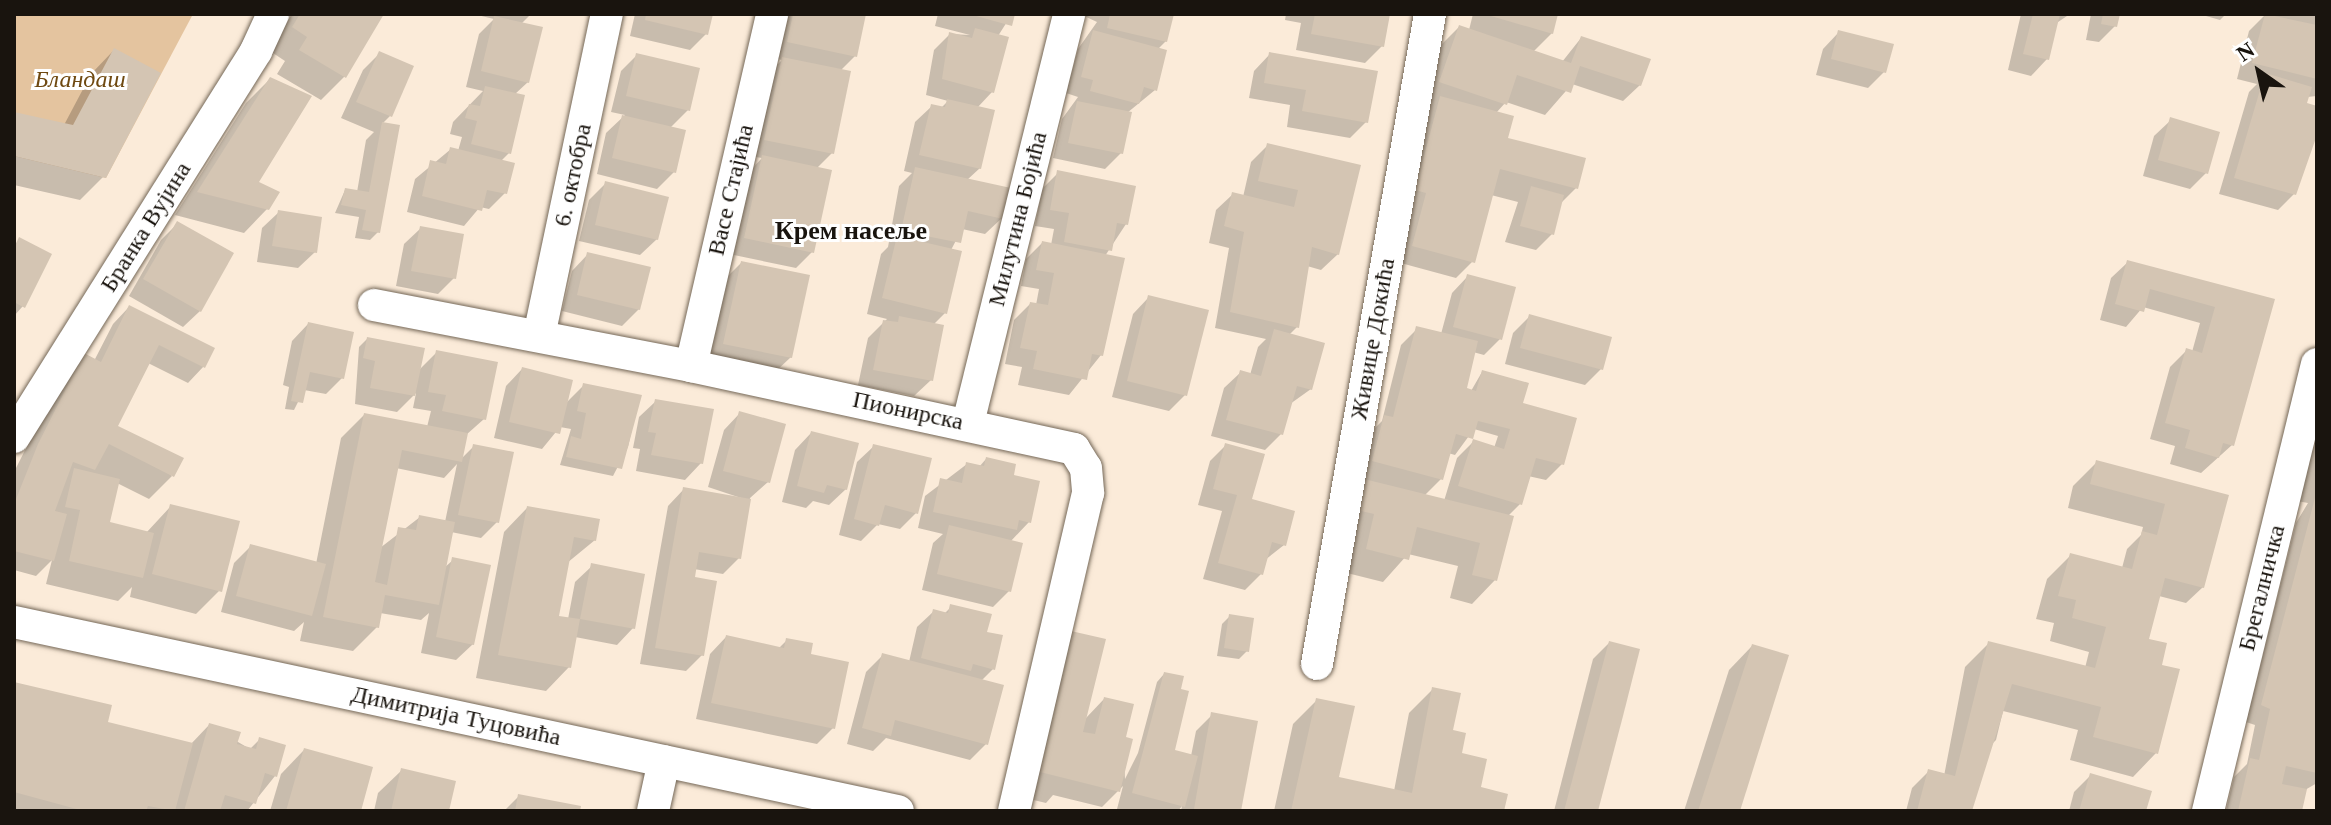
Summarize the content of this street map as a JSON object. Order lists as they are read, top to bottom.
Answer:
{
  "streets": {
    "street": [
      "6. октобра",
      "Васе Стајића",
      "Милутина Бојића",
      "Бранка Вујина",
      "Живице Докића",
      "Пионирска",
      "Брегалничка",
      "Димитрија Туцовића"
    ]
  },
  "crossings": [
    ["6. октобра", "Пионирска"],
    ["Васе Стајића", "Пионирска"],
    ["Милутина Бојића", "Пионирска"]
  ],
  "districts": ["Крем насеље"],
  "parks": ["Бландаш"],
  "north": "top left"
}
